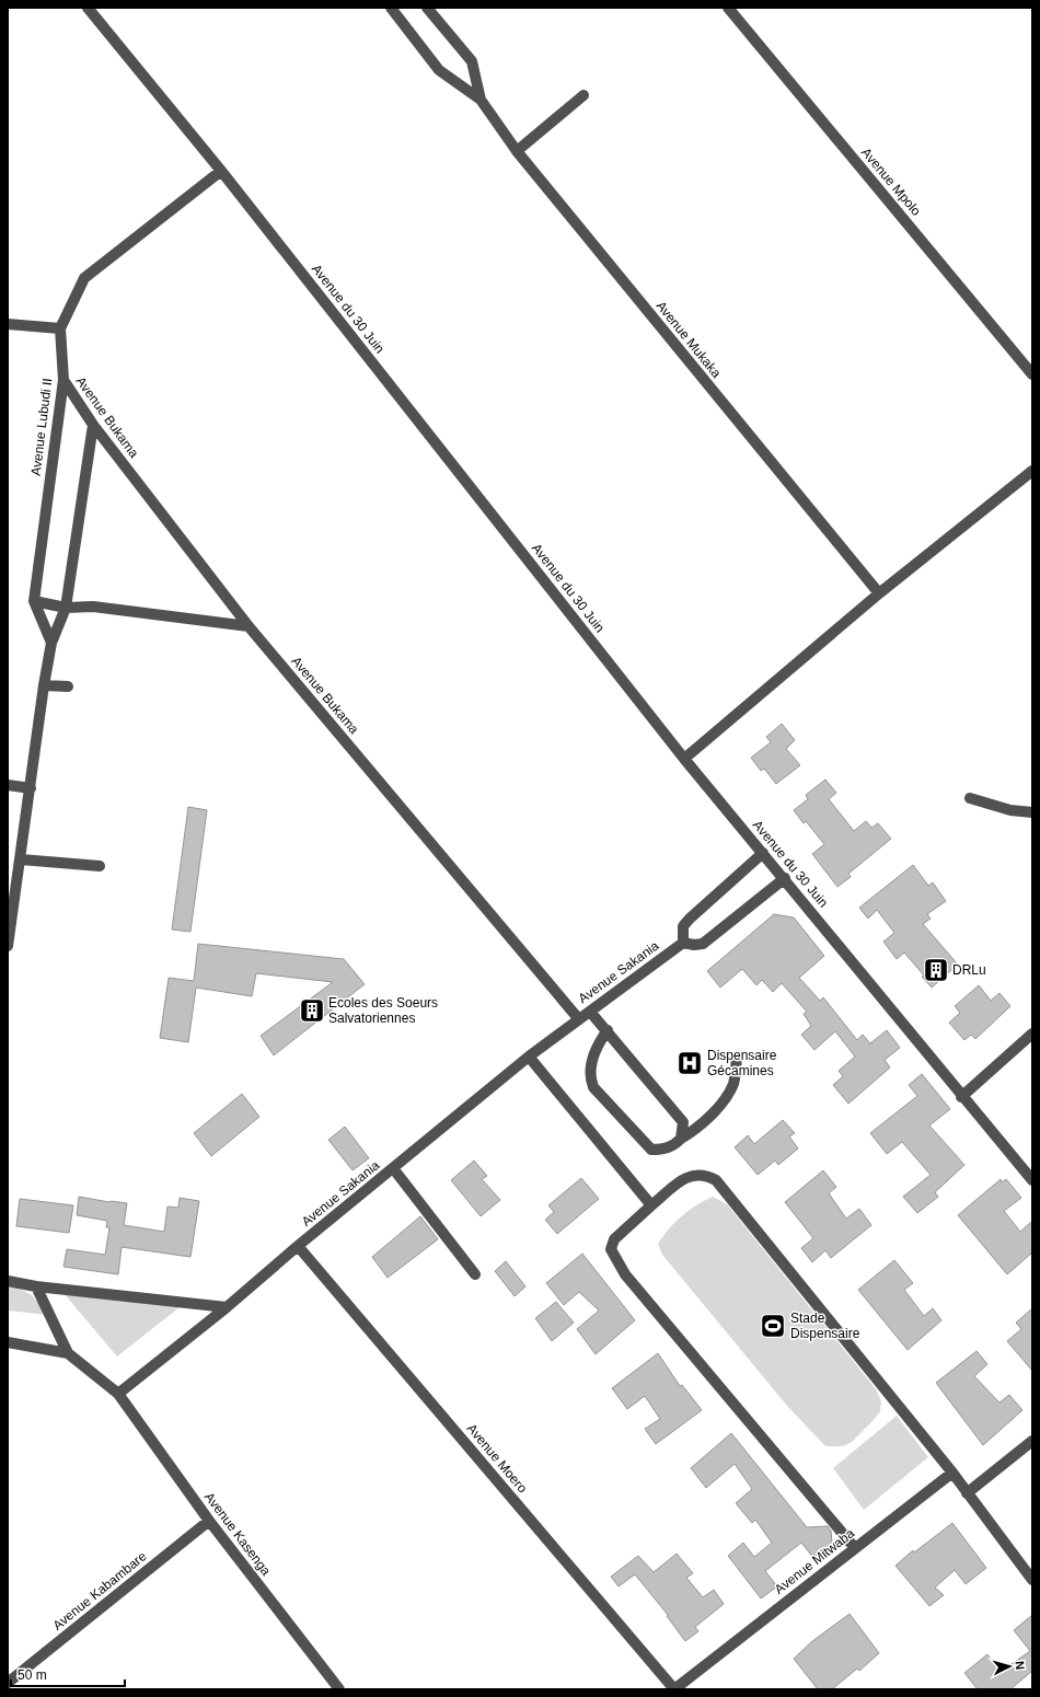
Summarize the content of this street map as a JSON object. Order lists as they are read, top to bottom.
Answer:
{
  "streets": {
    "street": [
      "Avenue Mpolo",
      "Avenue du 30 Juin",
      "Avenue Mukaka",
      "Avenue Bukama",
      "Avenue Lubudi II",
      "Avenue Sakania",
      "Avenue Moero",
      "Avenue Kasenga",
      "Avenue Mitwaba",
      "Avenue Kabambare"
    ]
  },
  "crossings": [
    ["Avenue du 30 Juin", "Avenue Lubudi II"],
    ["Avenue Bukama", "Avenue Lubudi II"],
    ["Avenue Bukama", "Avenue Sakania"],
    ["Avenue Sakania", "Avenue Moero"],
    ["Avenue Sakania", "Avenue Kasenga"],
    ["Avenue Moero", "Avenue Mitwaba"],
    ["Avenue Kasenga", "Avenue Kabambare"]
  ],
  "places": {
    "building": ["DRLu", "Ecoles des Soeurs Salvatoriennes"],
    "hospital": ["Dispensaire Gécamines"],
    "sports": ["Stade Dispensaire"]
  },
  "scale_bar": "50 m",
  "north": "right"
}
